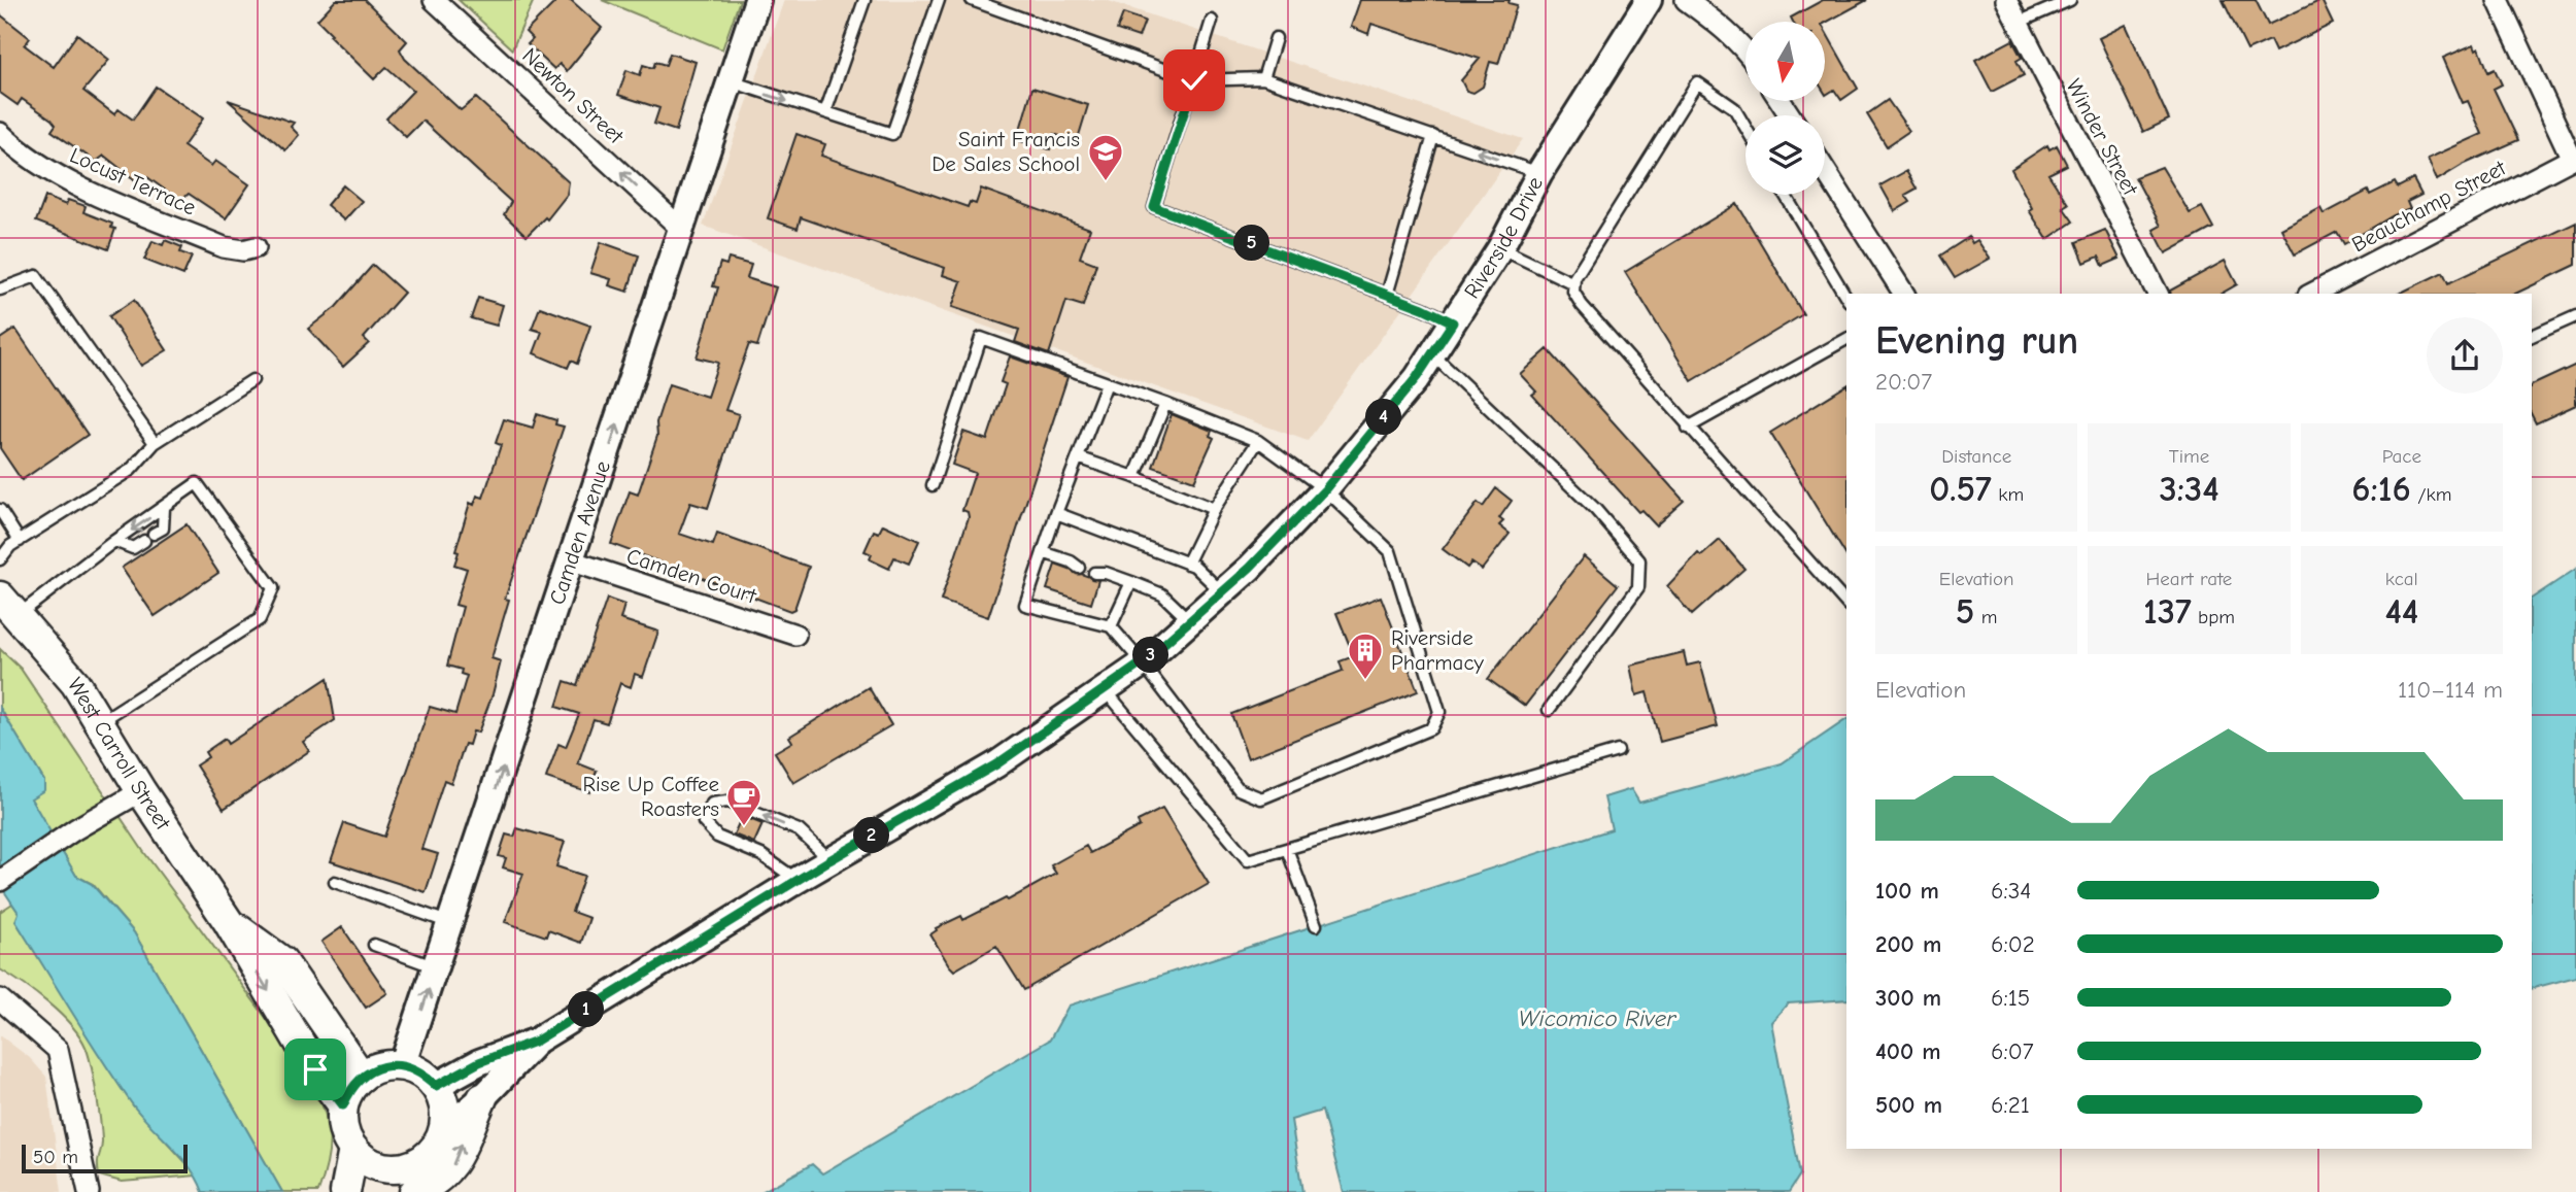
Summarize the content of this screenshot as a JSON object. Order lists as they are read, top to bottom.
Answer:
{
  "streets": {
    "main road": ["West Carroll Street"],
    "street": [
      "Newton Street",
      "Winder Street",
      "Locust Terrace",
      "Beauchamp Street",
      "Riverside Drive",
      "Camden Avenue",
      "Camden Court"
    ]
  },
  "crossings": [
    ["Newton Street", "Camden Avenue"],
    ["Riverside Drive", "Camden Avenue"],
    ["Riverside Drive", "West Carroll Street"],
    ["Camden Avenue", "Camden Court"],
    ["Camden Avenue", "West Carroll Street"]
  ],
  "one_way": ["Newton Street", "Camden Avenue"],
  "water": ["Wicomico River"],
  "places": {
    "school or university": ["Saint Francis De Sales School"],
    "building": ["Riverside Pharmacy"],
    "cafe": ["Rise Up Coffee Roasters"]
  },
  "scale_bar": "50 m",
  "north": "bottom",
  "page": {
    "pins": [
      "5",
      "4",
      "3",
      "2",
      "1"
    ],
    "heading": ["Evening run", "20:07"],
    "stats": [
      ["Distance", "0.57 km"],
      ["Time", "3:34"],
      ["Pace", "6:16 /km"],
      ["Elevation", "5 m"],
      ["Heart rate", "137 bpm"],
      ["kcal", "44"]
    ],
    "chart": ["Elevation", "110–114 m"],
    "list": [
      {
        "name": "100 m",
        "note": "6:34"
      },
      {
        "name": "200 m",
        "note": "6:02"
      },
      {
        "name": "300 m",
        "note": "6:15"
      },
      {
        "name": "400 m",
        "note": "6:07"
      },
      {
        "name": "500 m",
        "note": "6:21"
      }
    ],
    "scale": "50 m"
  }
}
